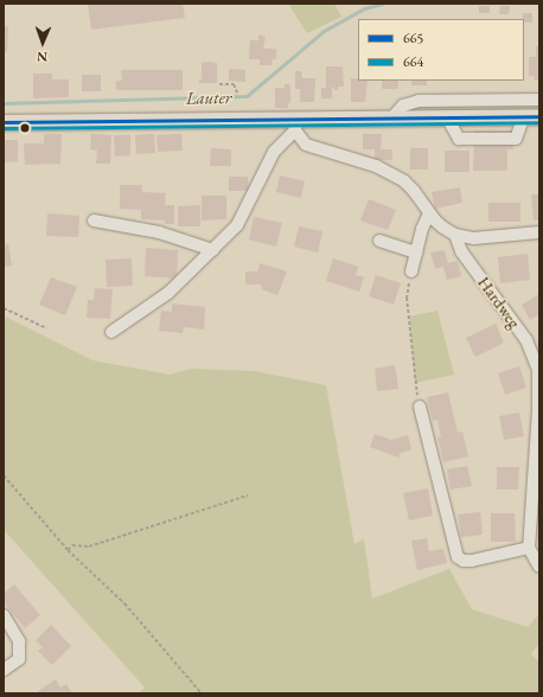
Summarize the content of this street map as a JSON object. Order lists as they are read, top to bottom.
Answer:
{
  "streets": {
    "street": ["Hardweg"]
  },
  "water": ["Lauter"],
  "lines": ["transit line 665", "transit line 664"],
  "legend": ["665", "664"],
  "north": "bottom"
}
